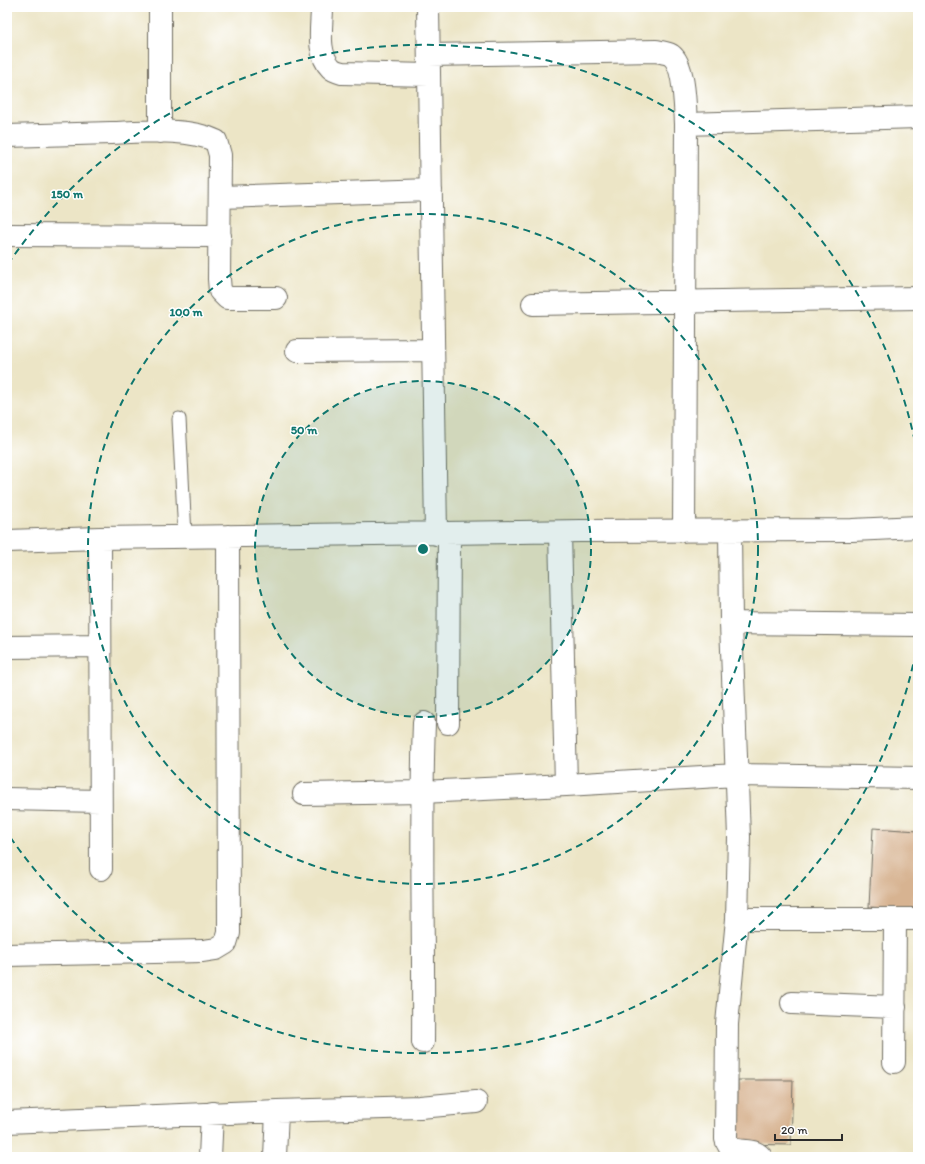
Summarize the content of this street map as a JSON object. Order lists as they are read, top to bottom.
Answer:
{
  "scale_bar": "20 m",
  "rings": ["150 m", "100 m", "50 m"]
}
